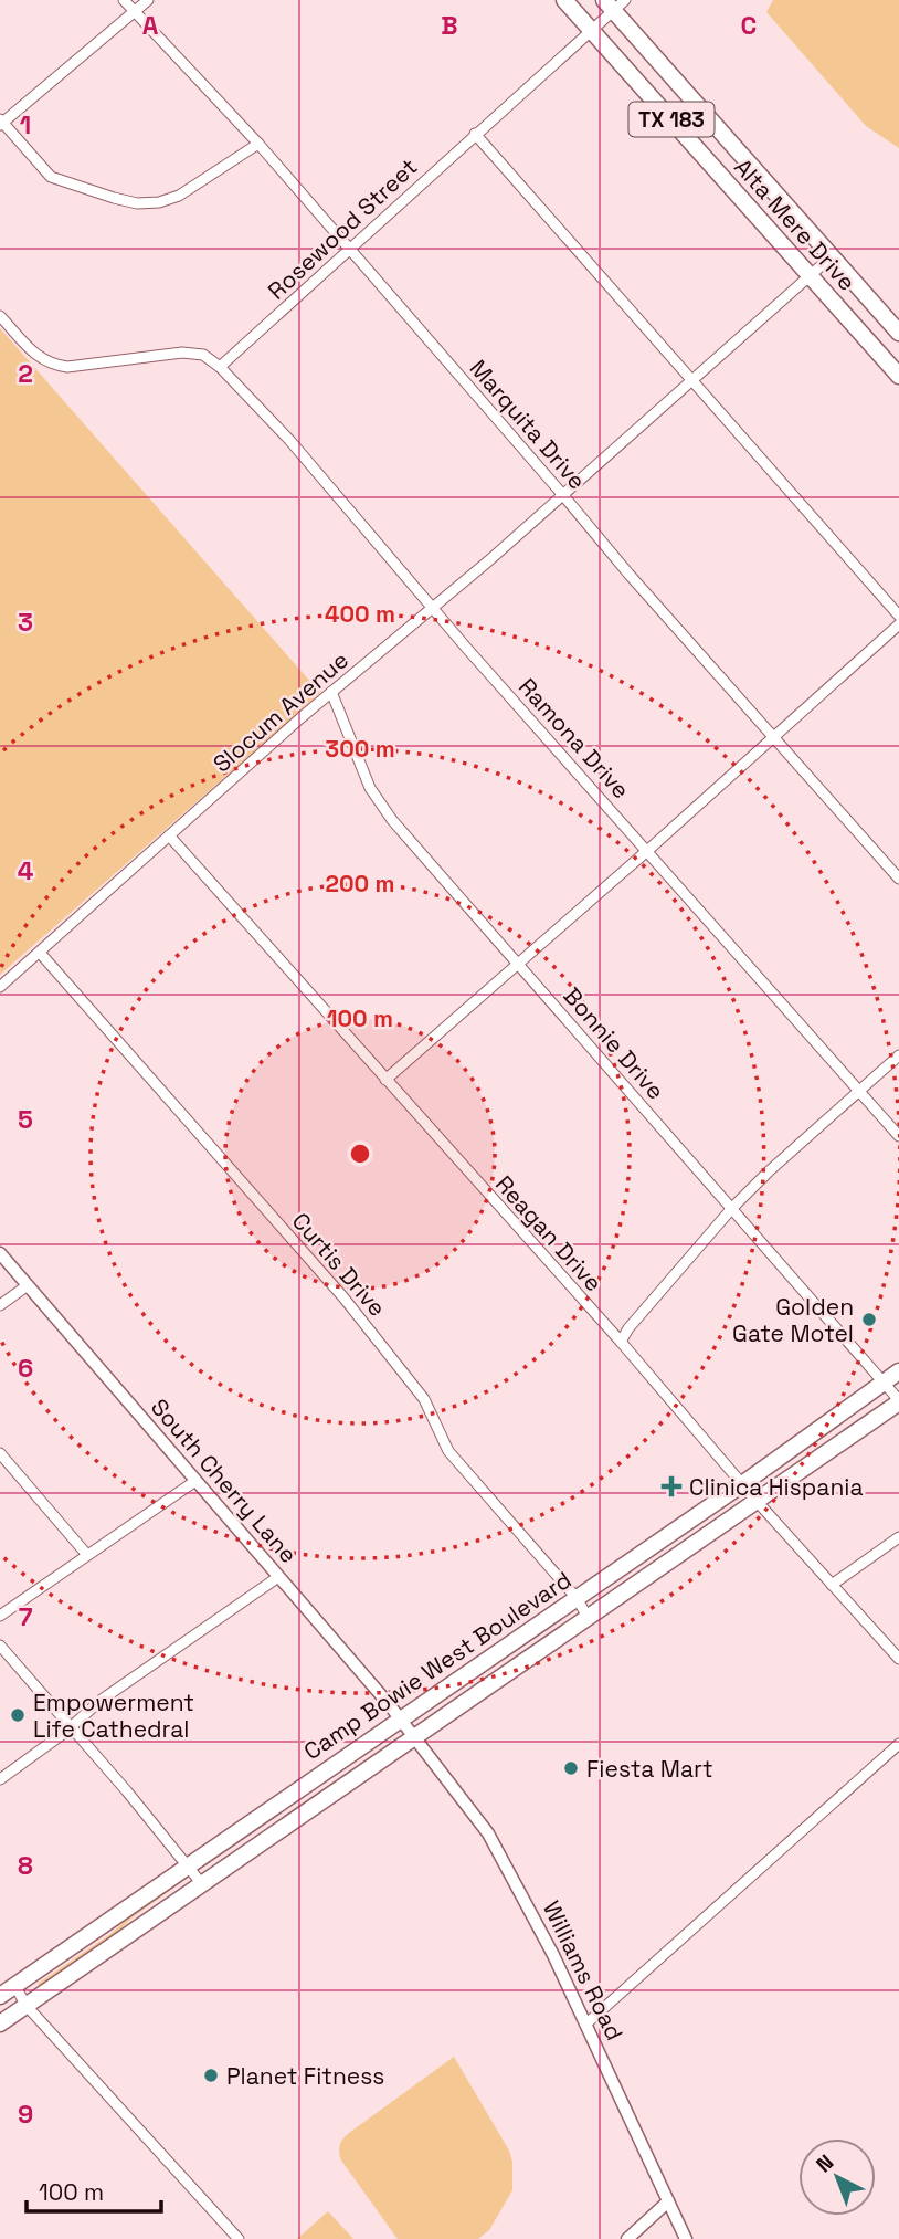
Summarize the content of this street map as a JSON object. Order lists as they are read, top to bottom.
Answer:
{
  "streets": {
    "main road": ["TX 183", "Alta Mere Drive", "Camp Bowie West Boulevard"],
    "street": [
      "Rosewood Street",
      "Marquita Drive",
      "Slocum Avenue",
      "Ramona Drive",
      "Bonnie Drive",
      "Reagan Drive",
      "Curtis Drive",
      "South Cherry Lane",
      "Williams Road"
    ]
  },
  "crossings": [
    ["Alta Mere Drive", "Rosewood Street"],
    ["Alta Mere Drive", "Slocum Avenue"],
    ["Rosewood Street", "Marquita Drive"],
    ["Rosewood Street", "Ramona Drive"],
    ["Marquita Drive", "Slocum Avenue"],
    ["Slocum Avenue", "Ramona Drive"],
    ["Slocum Avenue", "Bonnie Drive"],
    ["Slocum Avenue", "Reagan Drive"],
    ["Slocum Avenue", "Curtis Drive"],
    ["Bonnie Drive", "Camp Bowie West Boulevard"],
    ["Reagan Drive", "Camp Bowie West Boulevard"],
    ["Curtis Drive", "Camp Bowie West Boulevard"],
    ["South Cherry Lane", "Camp Bowie West Boulevard"],
    ["South Cherry Lane", "Williams Road"],
    ["Camp Bowie West Boulevard", "Williams Road"]
  ],
  "places": {
    "other": [
      "Golden Gate Motel",
      "Empowerment Life Cathedral",
      "Fiesta Mart",
      "Planet Fitness"
    ],
    "health": ["Clinica Hispania"]
  },
  "scale_bar": "100 m",
  "north": "top left",
  "grid": {
    "columns": ["A", "B", "C"],
    "rows": [
      "1",
      "2",
      "3",
      "4",
      "5",
      "6",
      "7",
      "8",
      "9"
    ]
  },
  "rings": [
    "400 m",
    "300 m",
    "200 m",
    "100 m"
  ]
}
